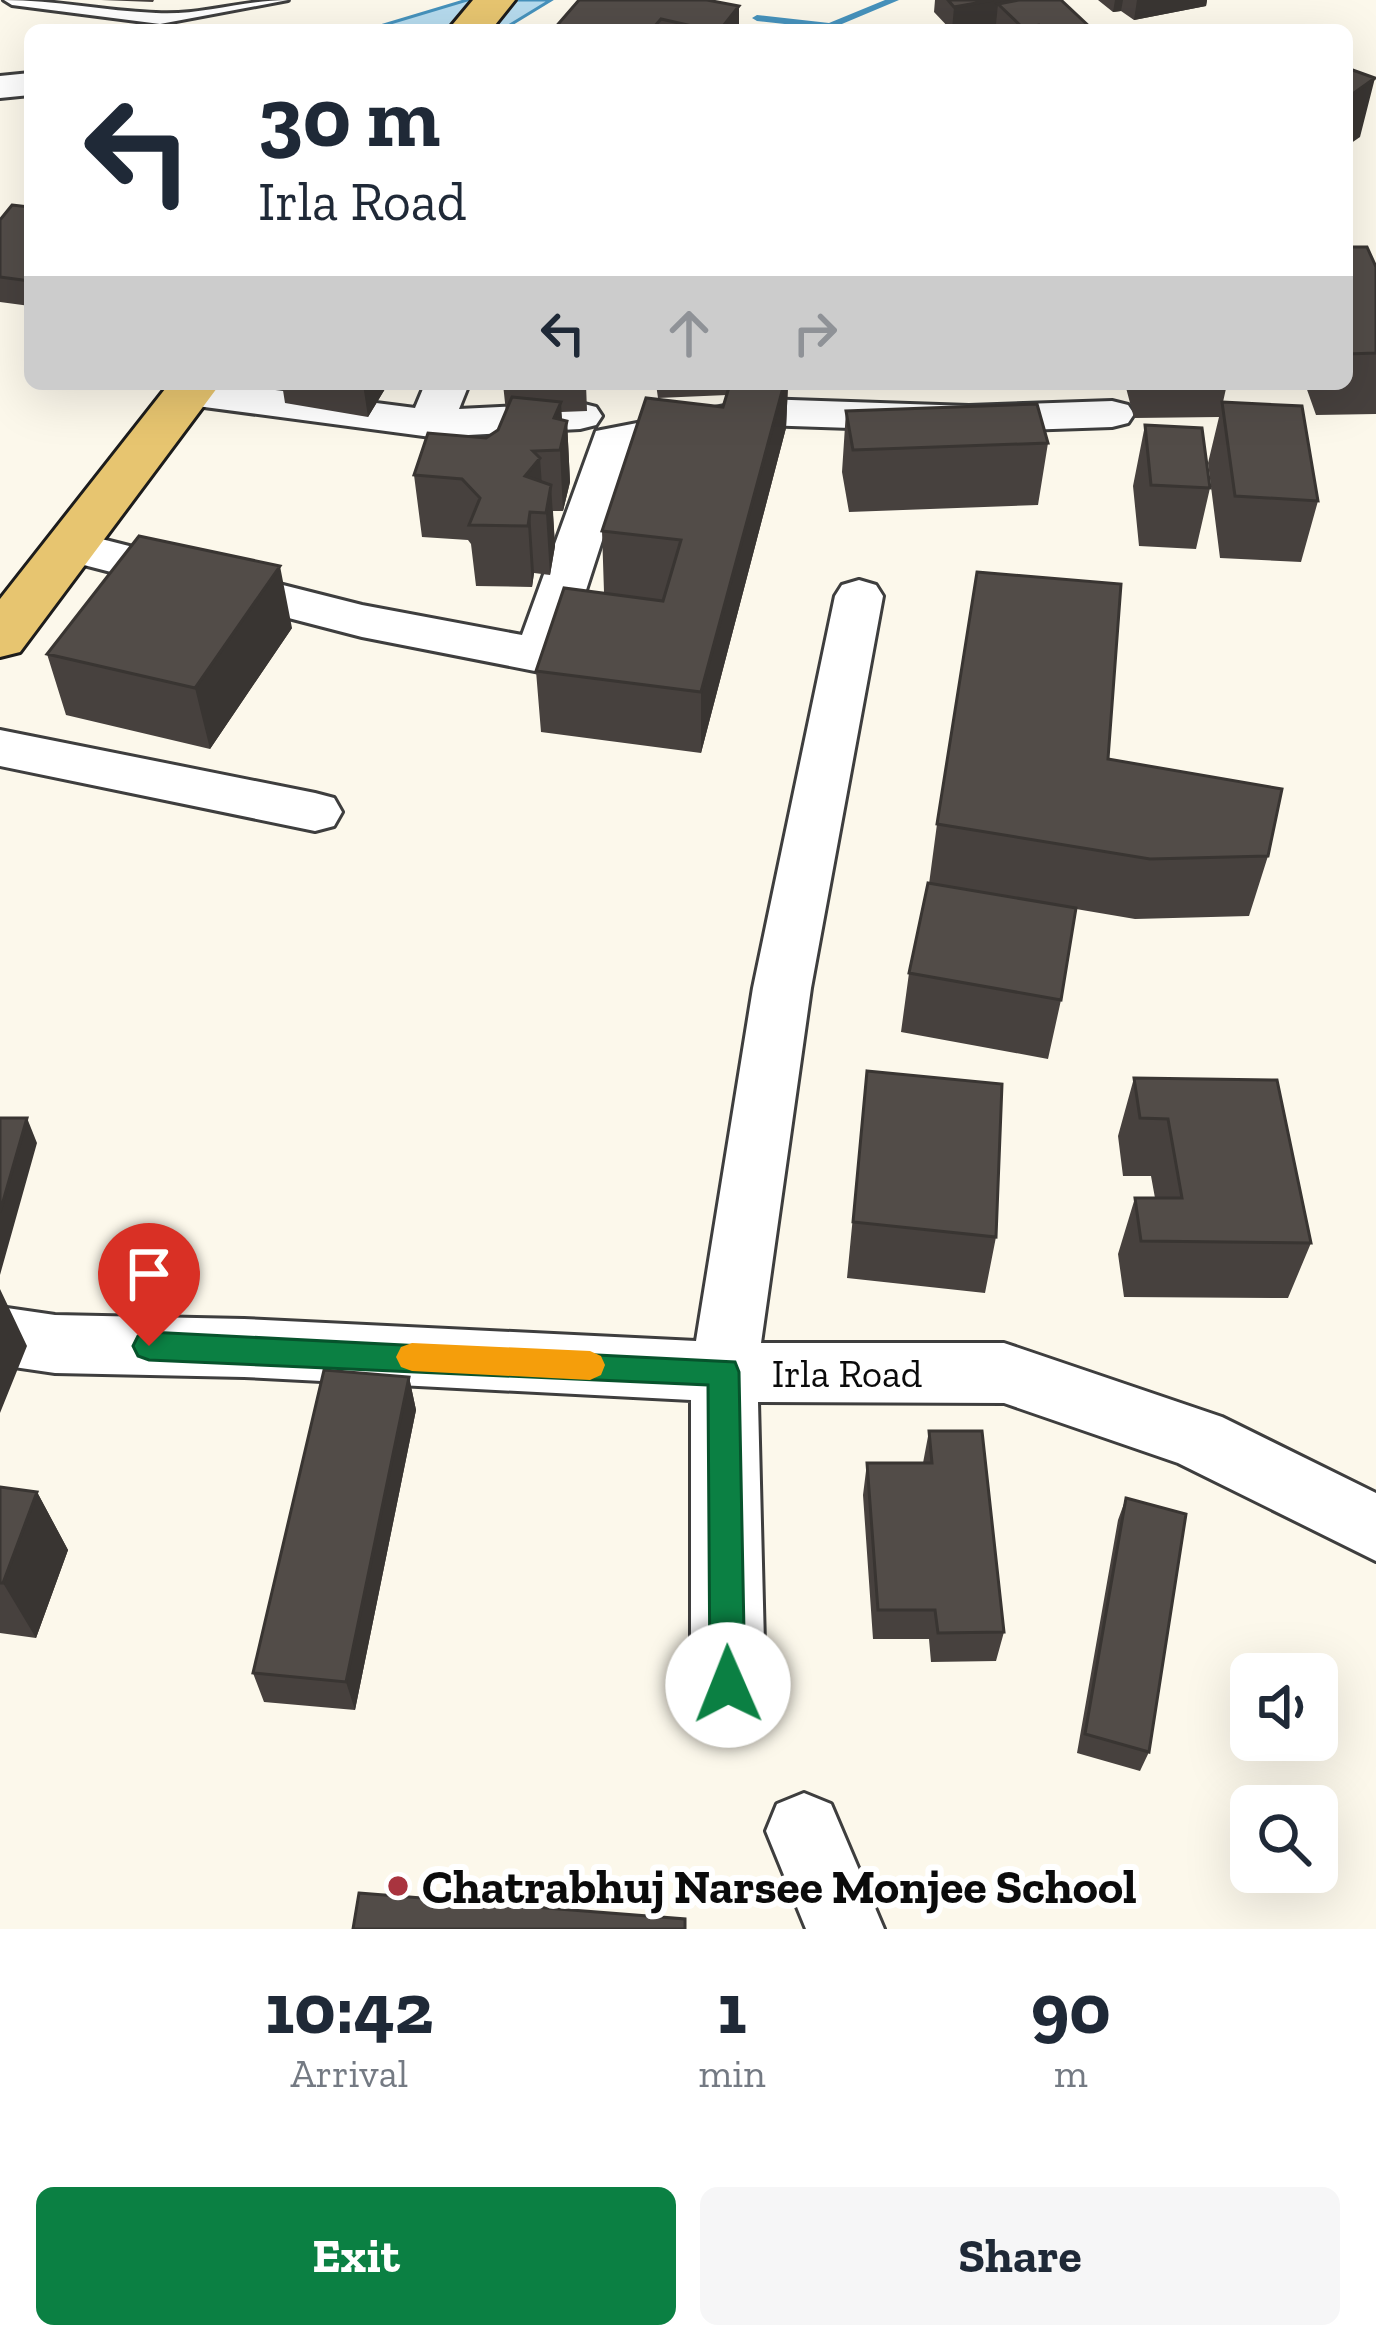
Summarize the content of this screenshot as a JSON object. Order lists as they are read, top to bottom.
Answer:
{
  "streets": {
    "street": ["Irla Road"]
  },
  "places": ["Chatrabhuj Narsee Monjee School"],
  "page": {
    "turn": ["30 m", "Irla Road"],
    "eta": [
      "10:42",
      "Arrival",
      "1",
      "min",
      "90",
      "m"
    ],
    "buttons": ["Exit", "Share"]
  }
}
